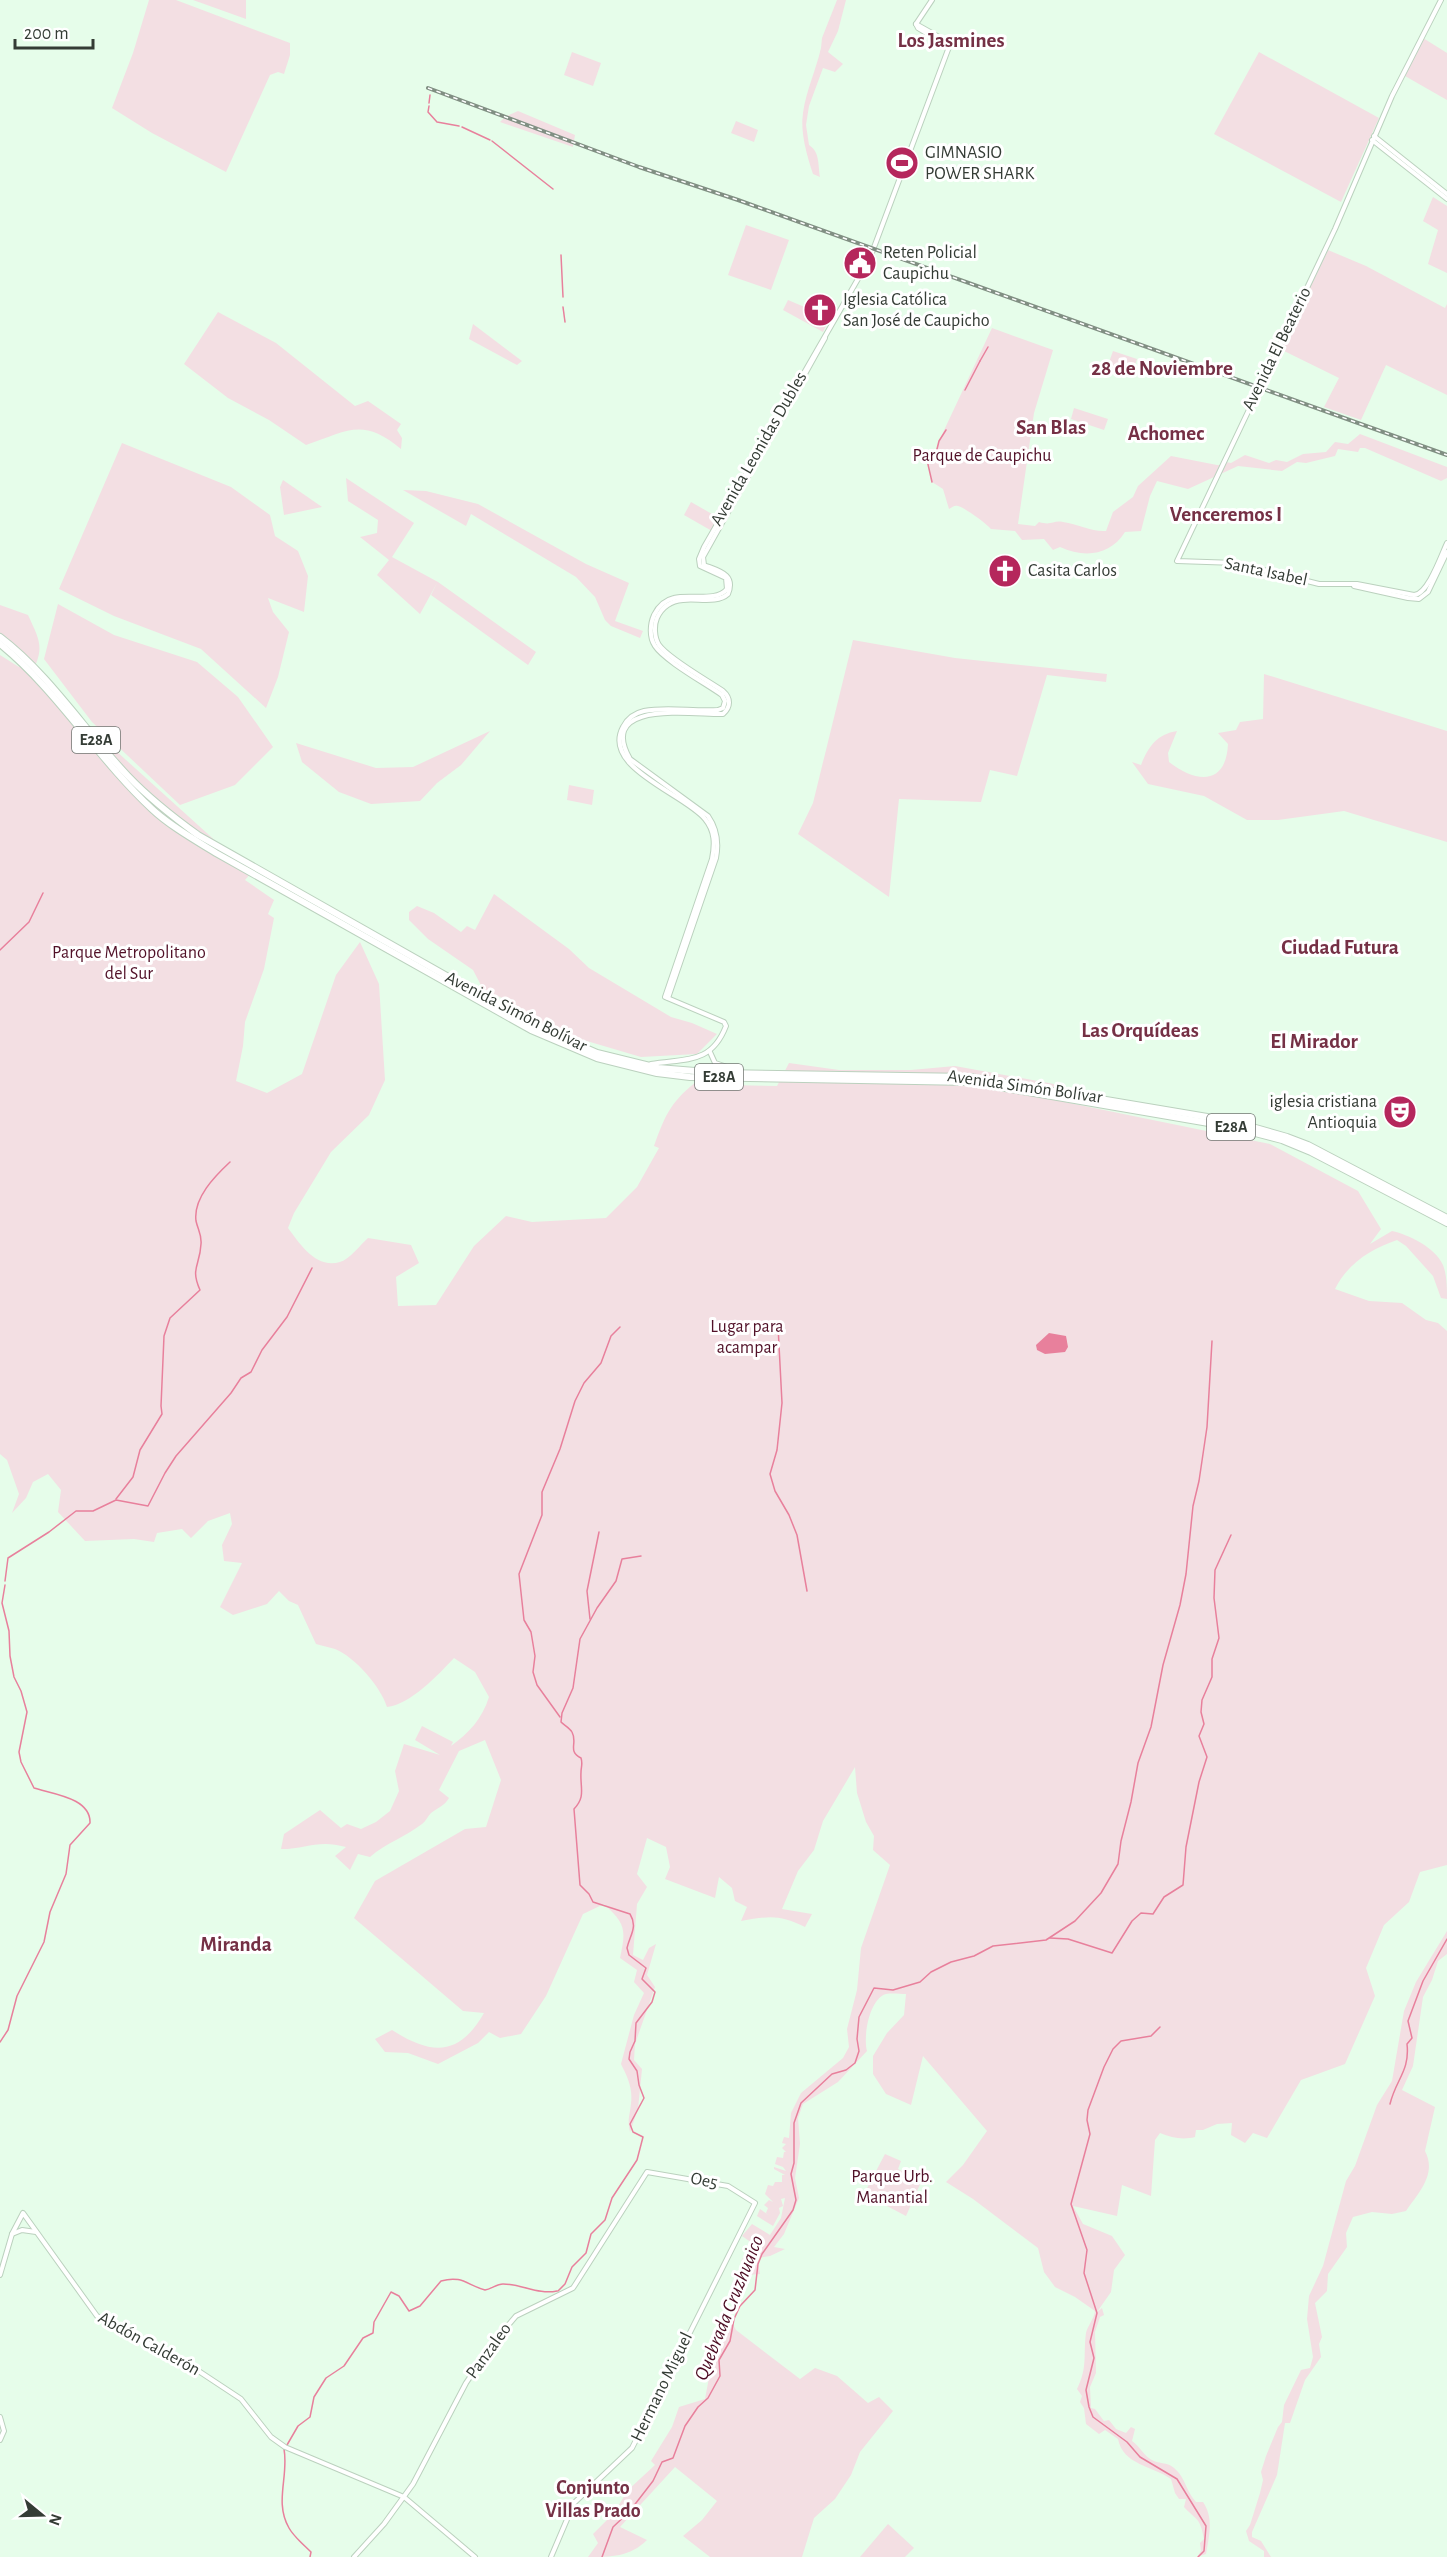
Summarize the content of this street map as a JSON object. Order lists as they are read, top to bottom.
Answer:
{
  "streets": {
    "highway": ["E28A", "Avenida Simón Bolívar"],
    "street": [
      "Avenida El Beaterio",
      "Avenida Leonidas Dubles",
      "Santa Isabel",
      "Oe5",
      "Abdón Calderón",
      "Panzaleo",
      "Hermano Miguel"
    ]
  },
  "crossings": [
    ["Avenida El Beaterio", "Santa Isabel"],
    ["Oe5", "Panzaleo"],
    ["Oe5", "Hermano Miguel"],
    ["Abdón Calderón", "Panzaleo"]
  ],
  "districts": [
    "Los Jasmines",
    "28 de Noviembre",
    "San Blas",
    "Achomec",
    "Venceremos I",
    "Ciudad Futura",
    "Las Orquídeas",
    "El Mirador",
    "Miranda",
    "Conjunto Villas Prado"
  ],
  "water": ["Quebrada Cruzhuaico"],
  "parks": [
    "Parque de Caupichu",
    "Parque Metropolitano del Sur",
    "Lugar para acampar",
    "Parque Urb. Manantial"
  ],
  "places": {
    "sports": ["GIMNASIO POWER SHARK"],
    "public building": ["Reten Policial Caupichu"],
    "church": ["Iglesia Católica San José de Caupicho", "Casita Carlos"],
    "theatre": ["iglesia cristiana Antioquia"]
  },
  "scale_bar": "200 m",
  "north": "right"
}
